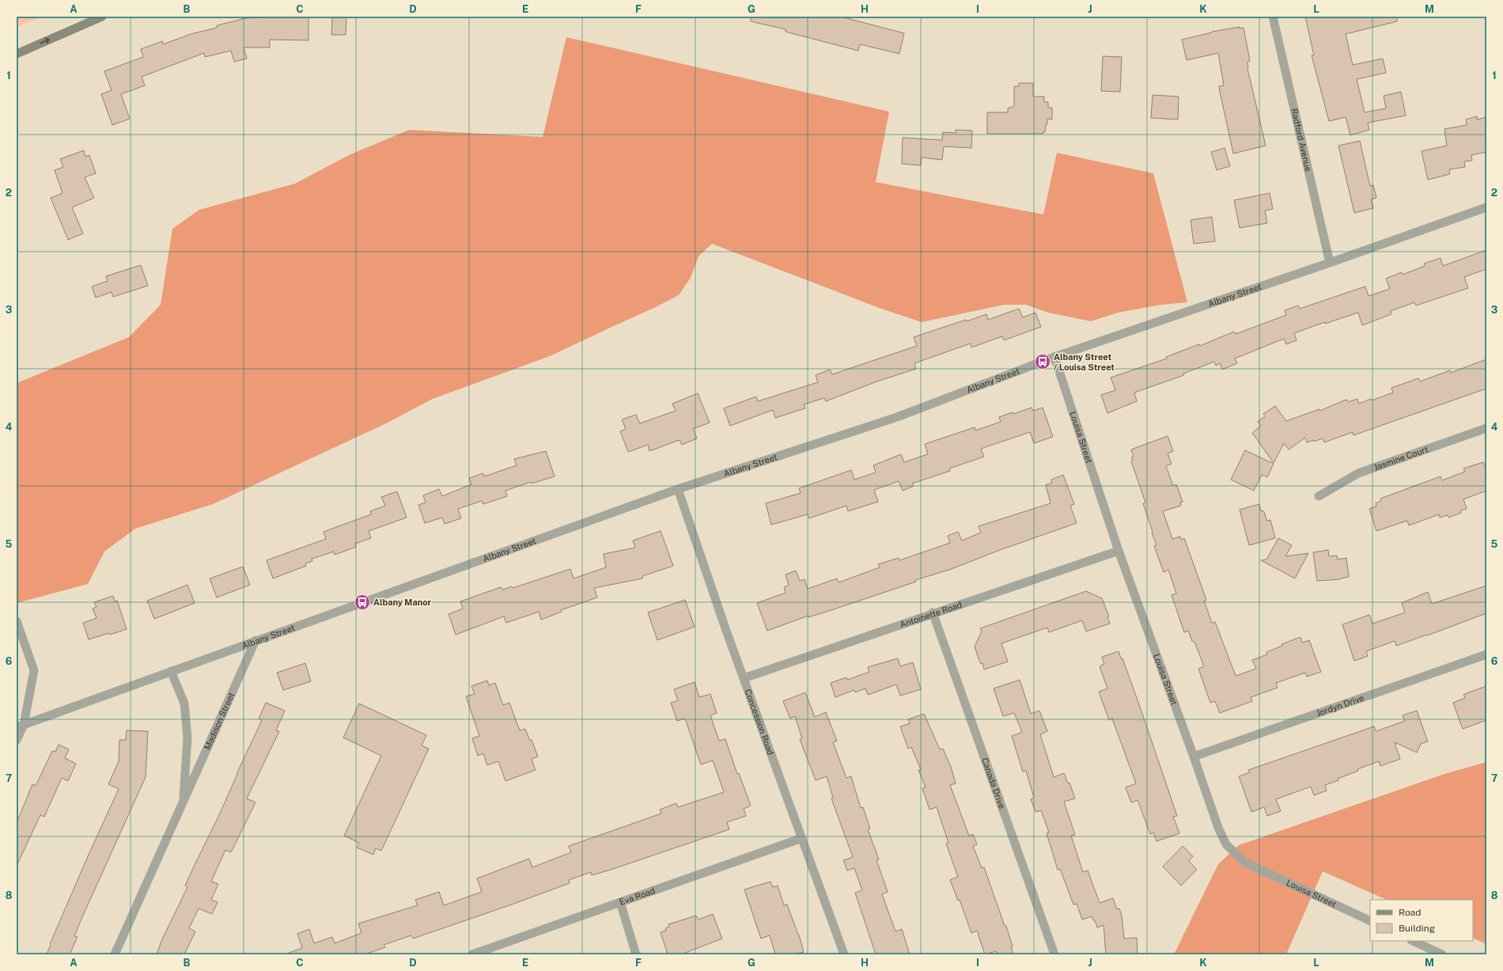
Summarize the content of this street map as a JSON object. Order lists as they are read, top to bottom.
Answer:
{
  "streets": {
    "street": [
      "Radford Avenue",
      "Albany Street",
      "Louisa Street",
      "Jasmine Court",
      "Antoinette Road",
      "Jordyn Drive",
      "Madison Street",
      "Concession Road",
      "Canada Drive",
      "Eva Road"
    ]
  },
  "crossings": [
    ["Radford Avenue", "Albany Street"],
    ["Albany Street", "Louisa Street"],
    ["Albany Street", "Madison Street"],
    ["Albany Street", "Concession Road"],
    ["Louisa Street", "Antoinette Road"],
    ["Louisa Street", "Jordyn Drive"],
    ["Antoinette Road", "Concession Road"],
    ["Antoinette Road", "Canada Drive"],
    ["Concession Road", "Eva Road"]
  ],
  "places": {
    "bus stop": ["Albany Street / Louisa Street", "Albany Manor"]
  },
  "legend": ["Road", "Building"],
  "grid": {
    "columns": [
      "A",
      "B",
      "C",
      "D",
      "E",
      "F",
      "G",
      "H",
      "I",
      "J",
      "K",
      "L",
      "M"
    ],
    "rows": [
      "1",
      "2",
      "3",
      "4",
      "5",
      "6",
      "7",
      "8"
    ]
  }
}
